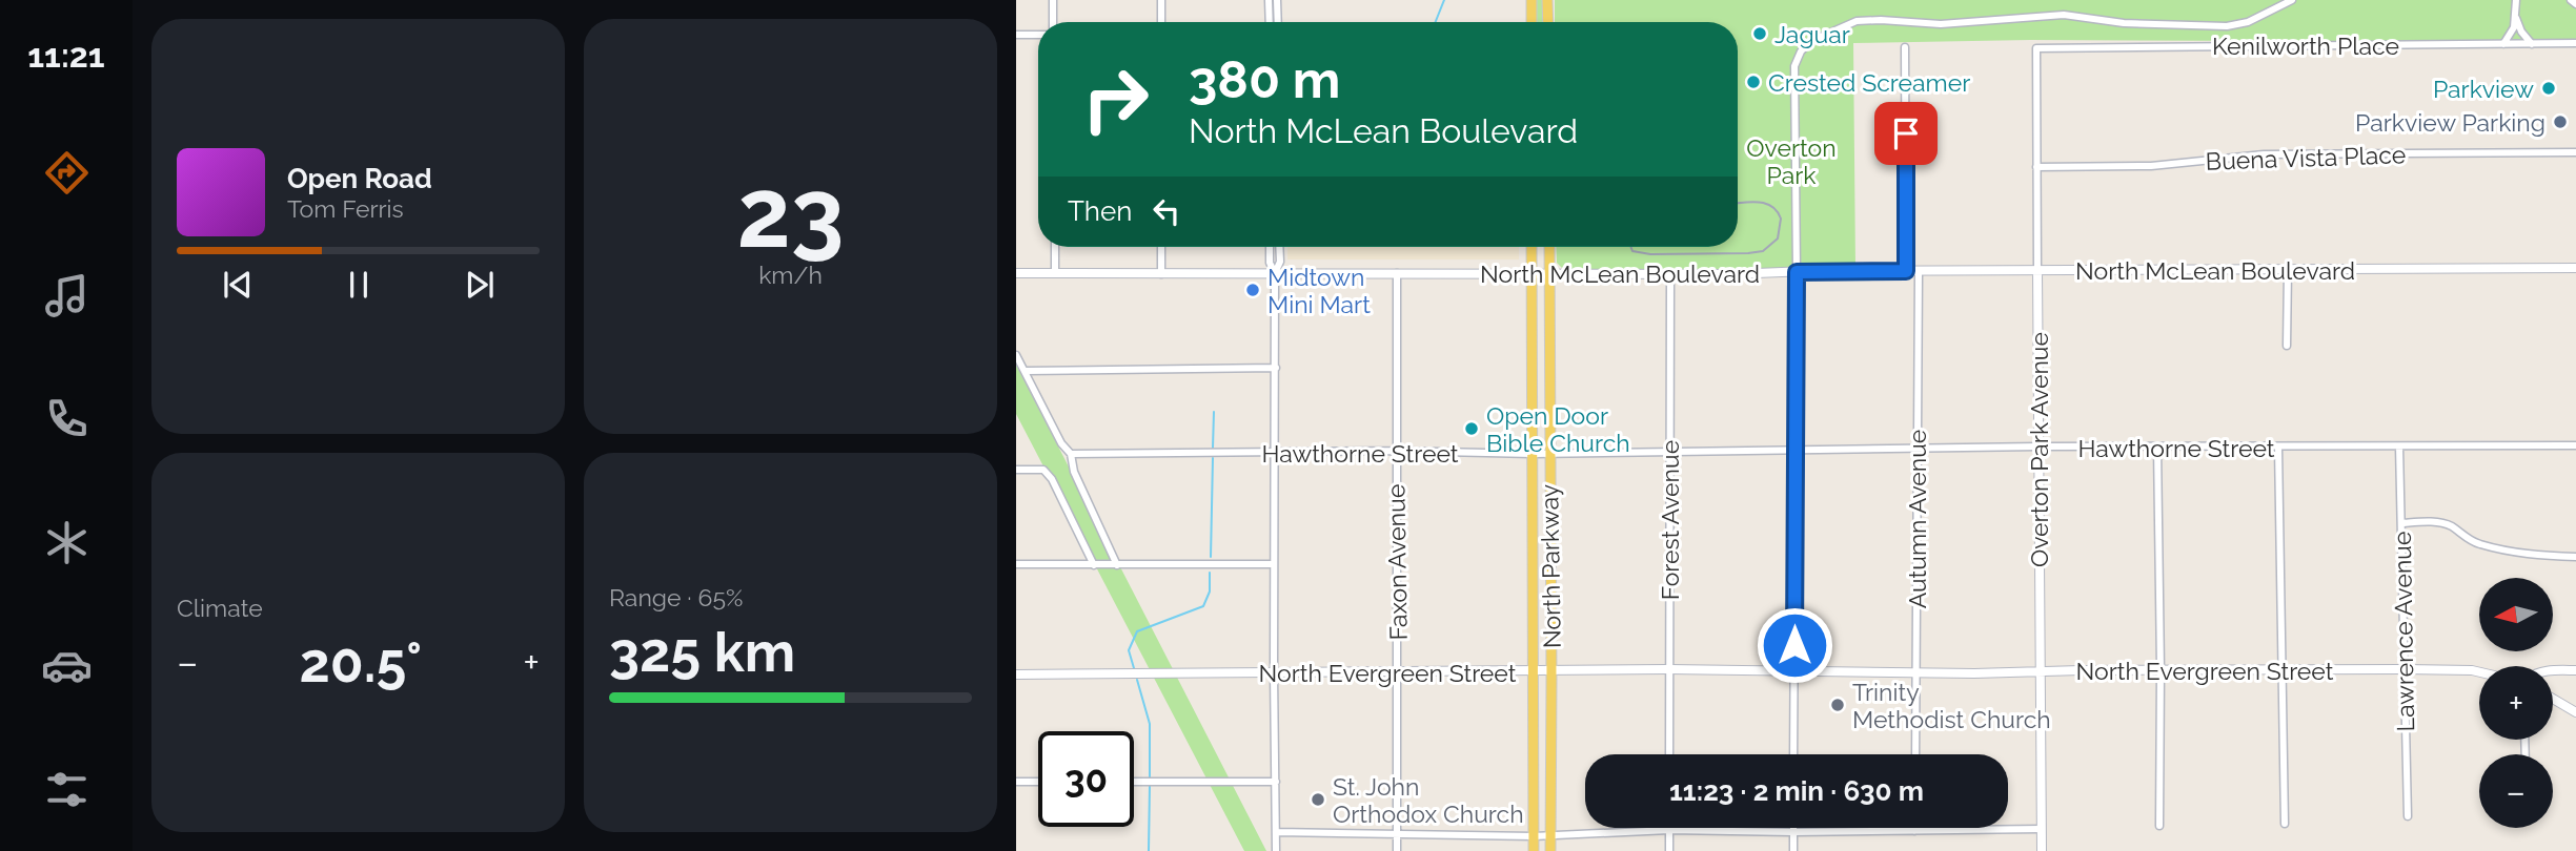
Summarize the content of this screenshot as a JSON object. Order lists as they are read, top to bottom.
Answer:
{
  "streets": {
    "main road": ["North Parkway"],
    "street": [
      "Kenilworth Place",
      "Buena Vista Place",
      "North McLean Boulevard",
      "Hawthorne Street",
      "Overton Park Avenue",
      "Autumn Avenue",
      "Forest Avenue",
      "Faxon Avenue",
      "Lawrence Avenue",
      "North Evergreen Street"
    ]
  },
  "crossings": [
    ["Kenilworth Place", "Overton Park Avenue"],
    ["Buena Vista Place", "Overton Park Avenue"],
    ["North McLean Boulevard", "Overton Park Avenue"],
    ["North McLean Boulevard", "Autumn Avenue"],
    ["North McLean Boulevard", "Forest Avenue"],
    ["North McLean Boulevard", "Faxon Avenue"],
    ["North McLean Boulevard", "North Parkway"],
    ["Hawthorne Street", "Overton Park Avenue"],
    ["Hawthorne Street", "Autumn Avenue"],
    ["Hawthorne Street", "Forest Avenue"],
    ["Hawthorne Street", "Faxon Avenue"],
    ["Hawthorne Street", "North Parkway"],
    ["Hawthorne Street", "Lawrence Avenue"],
    ["Overton Park Avenue", "North Evergreen Street"],
    ["Autumn Avenue", "North Evergreen Street"],
    ["Forest Avenue", "North Evergreen Street"],
    ["Faxon Avenue", "North Evergreen Street"],
    ["North Parkway", "North Evergreen Street"],
    ["Lawrence Avenue", "North Evergreen Street"]
  ],
  "parks": ["Overton Park"],
  "places": [
    "Jaguar",
    "Crested Screamer",
    "Parkview",
    "Parkview Parking",
    "Midtown Mini Mart",
    "Open Door Bible Church",
    "Trinity Methodist Church",
    "St. John Orthodox Church"
  ],
  "north": "left",
  "page": {
    "tabs": "11:21",
    "tile": [
      ["23", "km/h"],
      "Climate",
      ["Range · 65%", "325 km"]
    ],
    "turn": ["380 m", "North McLean Boulevard"],
    "song": ["Open Road", "Tom Ferris"],
    "then": "Then",
    "map_buttons": ["+", "−"],
    "heat": ["−", "20.5°", "+"],
    "limit": "30",
    "trip": "11:23 · 2 min · 630 m"
  }
}
